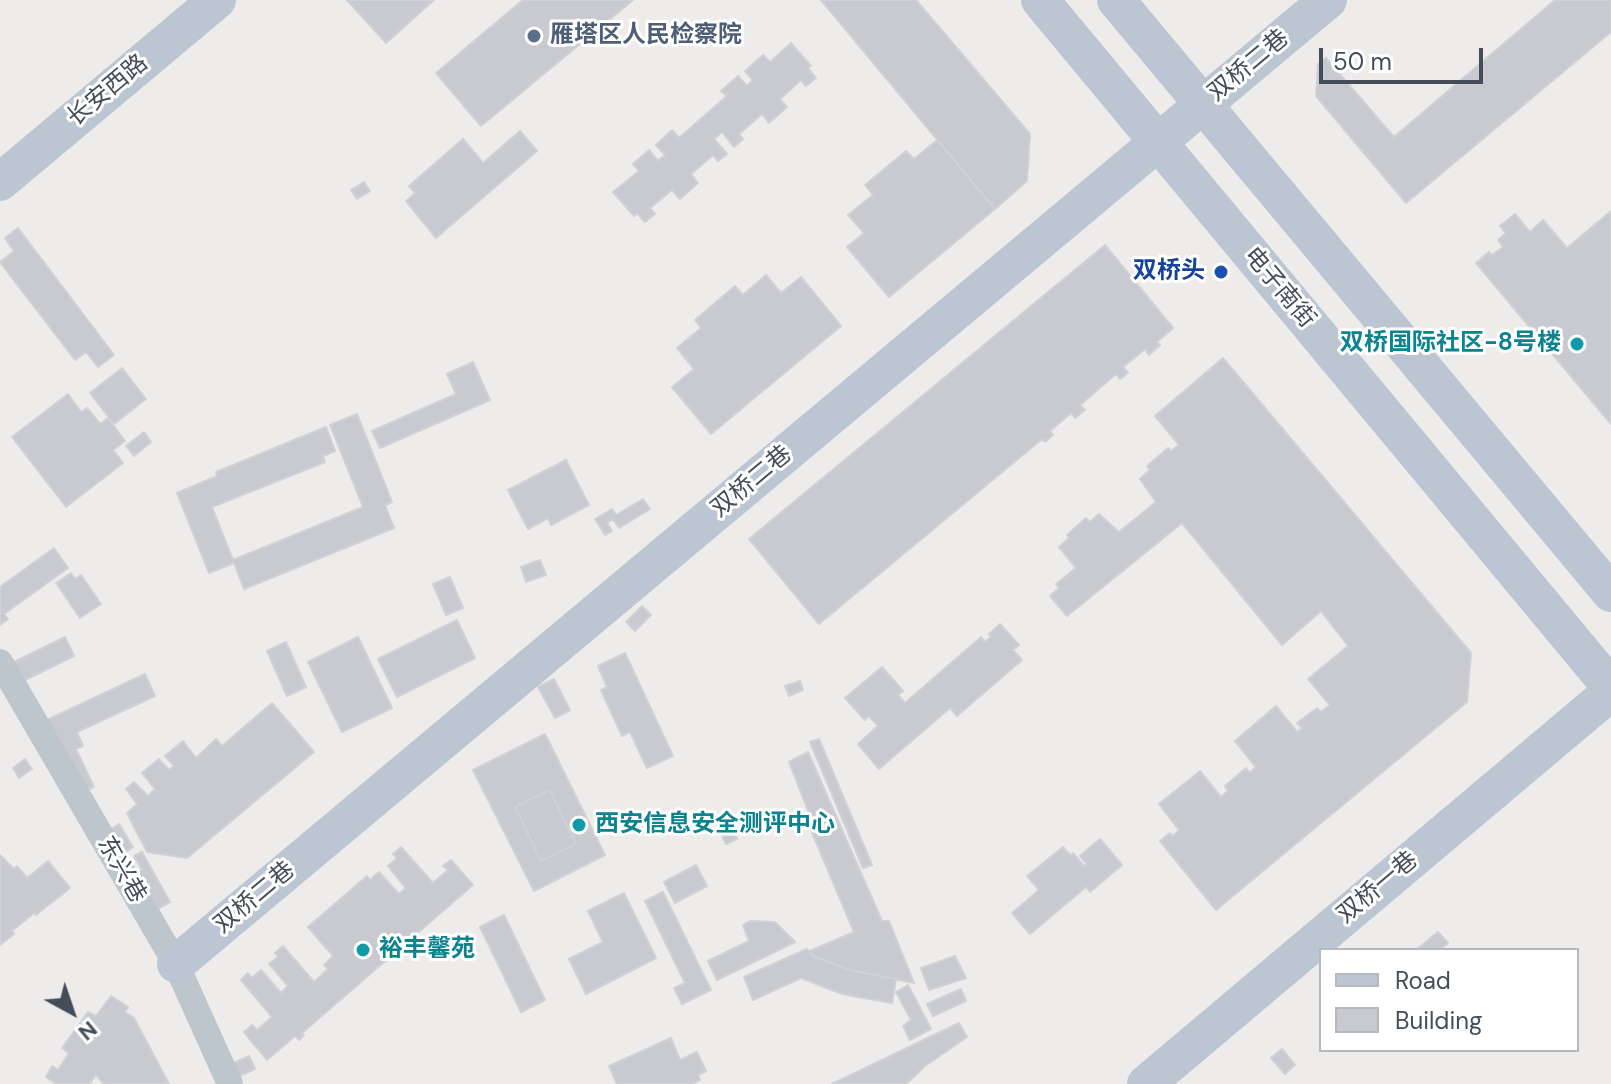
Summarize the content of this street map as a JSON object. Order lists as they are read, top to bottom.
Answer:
{
  "streets": {
    "street": [
      "双桥二巷",
      "长安西路",
      "电子南街",
      "东兴巷",
      "双桥一巷"
    ]
  },
  "crossings": [
    ["双桥二巷", "电子南街"],
    ["双桥二巷", "东兴巷"],
    ["电子南街", "双桥一巷"]
  ],
  "places": [
    "雁塔区人民检察院",
    "双桥头",
    "双桥国际社区-8号楼",
    "西安信息安全测评中心",
    "裕丰馨苑"
  ],
  "legend": ["Road", "Building"],
  "scale_bar": "50 m",
  "north": "bottom right"
}
